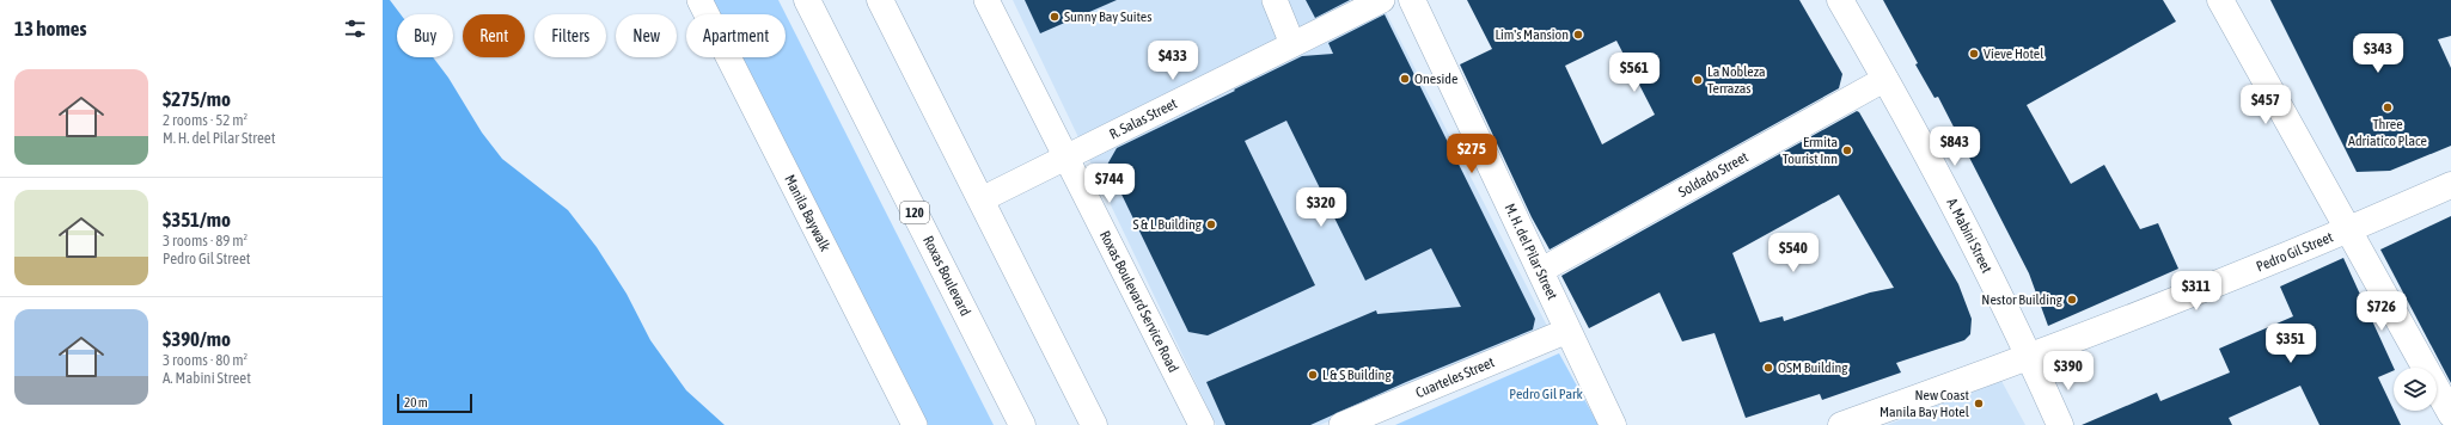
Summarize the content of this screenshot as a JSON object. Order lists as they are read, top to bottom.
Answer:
{
  "streets": {
    "main road": [
      "120",
      "A. Mabini Street",
      "Pedro Gil Street",
      "M. H. del Pilar Street",
      "Roxas Boulevard"
    ],
    "street": [
      "R. Salas Street",
      "Soldado Street",
      "Manila Baywalk",
      "Roxas Boulevard Service Road",
      "Cuarteles Street"
    ]
  },
  "crossings": [
    ["R. Salas Street", "Roxas Boulevard Service Road"],
    ["Soldado Street", "A. Mabini Street"],
    ["Soldado Street", "M. H. del Pilar Street"],
    ["A. Mabini Street", "Pedro Gil Street"],
    ["M. H. del Pilar Street", "Cuarteles Street"]
  ],
  "parks": ["Pedro Gil Park"],
  "places": [
    "Sunny Bay Suites",
    "Lim's Mansion",
    "Vieve Hotel",
    "Oneside",
    "La Nobleza Terrazas",
    "Three Adriatico Place",
    "Ermita Tourist Inn",
    "S & L Building",
    "Nestor Building",
    "OSM Building",
    "L & S Building",
    "New Coast Manila Bay Hotel"
  ],
  "scale_bar": "20 m",
  "page": {
    "heading": "13 homes",
    "chip": [
      "Buy",
      "Rent",
      "Filters",
      "New",
      "Apartment"
    ],
    "price": [
      "$343",
      "$433",
      "$561",
      "$457",
      "$843",
      "$275",
      "$744",
      "$320",
      "$540",
      "$311",
      "$726",
      "$351",
      "$390"
    ],
    "list": [
      {
        "name": "$275/mo",
        "note": "2 rooms · 52 m² · M. H. del Pilar Street"
      },
      {
        "name": "$351/mo",
        "note": "3 rooms · 89 m² · Pedro Gil Street"
      },
      {
        "name": "$390/mo",
        "note": "3 rooms · 80 m² · A. Mabini Street"
      }
    ],
    "scale": "20 m"
  }
}
